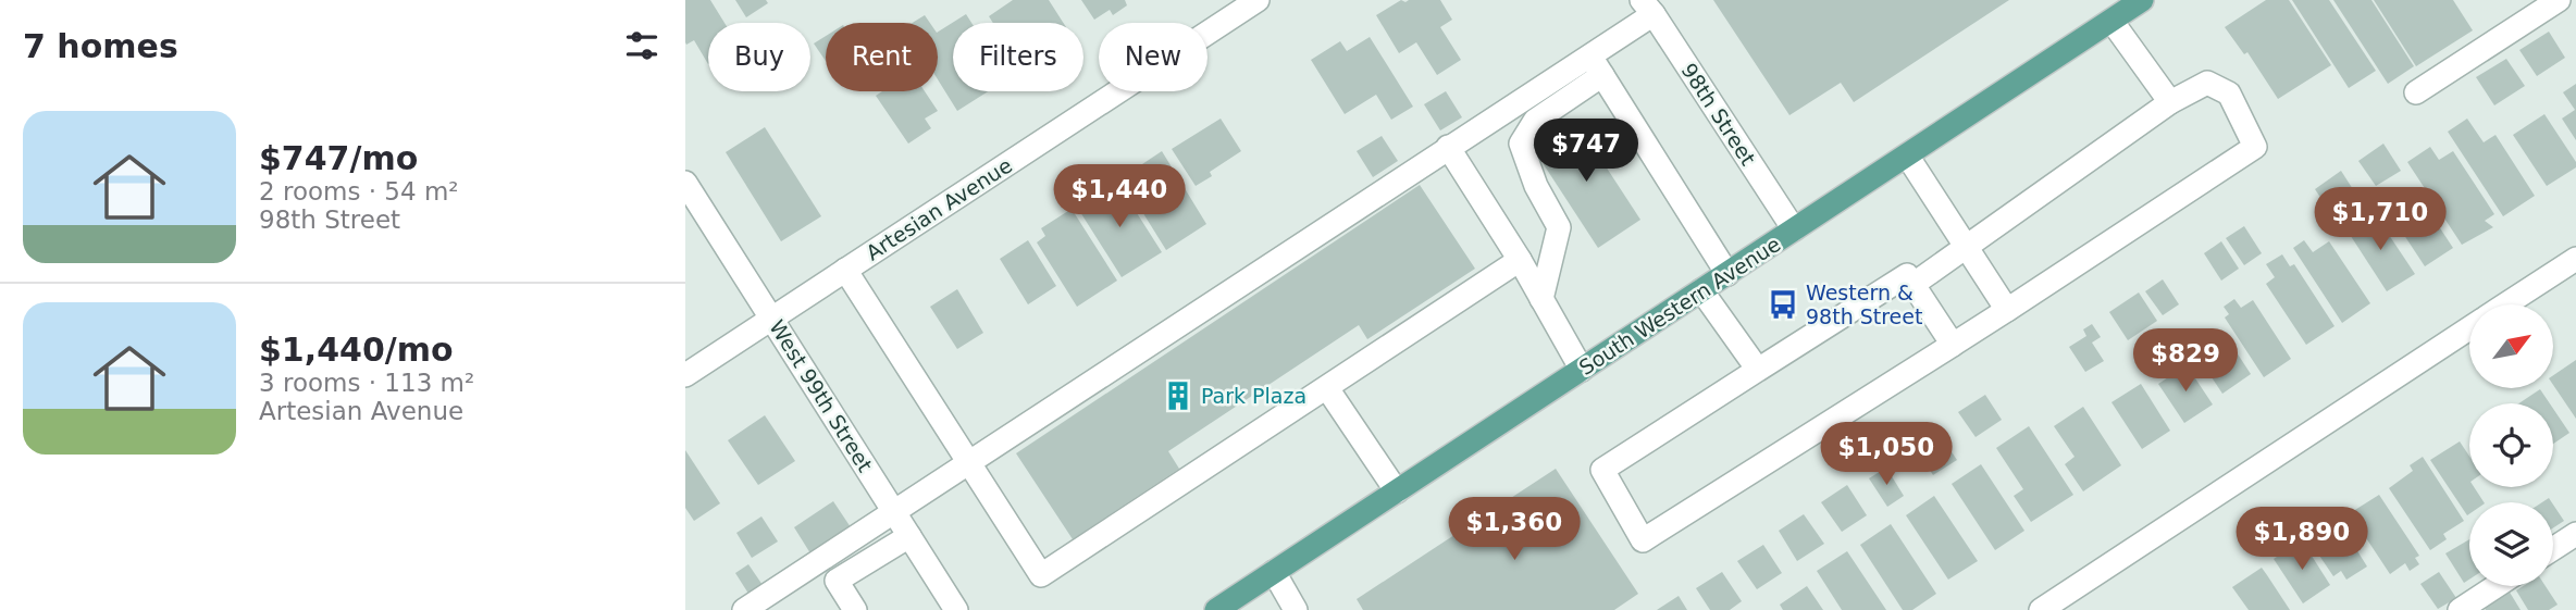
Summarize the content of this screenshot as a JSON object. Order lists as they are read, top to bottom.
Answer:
{
  "streets": {
    "main road": ["South Western Avenue"],
    "street": ["98th Street", "Artesian Avenue", "West 99th Street"]
  },
  "crossings": [
    ["98th Street", "South Western Avenue"],
    ["Artesian Avenue", "West 99th Street"]
  ],
  "places": {
    "bus stop": ["Western & 98th Street"],
    "building": ["Park Plaza"]
  },
  "north": "top right",
  "page": {
    "heading": "7 homes",
    "chip": [
      "Buy",
      "Rent",
      "Filters",
      "New"
    ],
    "list": [
      {
        "name": "$747/mo",
        "note": "2 rooms · 54 m² · 98th Street"
      },
      {
        "name": "$1,440/mo",
        "note": "3 rooms · 113 m² · Artesian Avenue"
      }
    ],
    "price": [
      "$747",
      "$1,440",
      "$1,710",
      "$829",
      "$1,050",
      "$1,360",
      "$1,890"
    ]
  }
}
